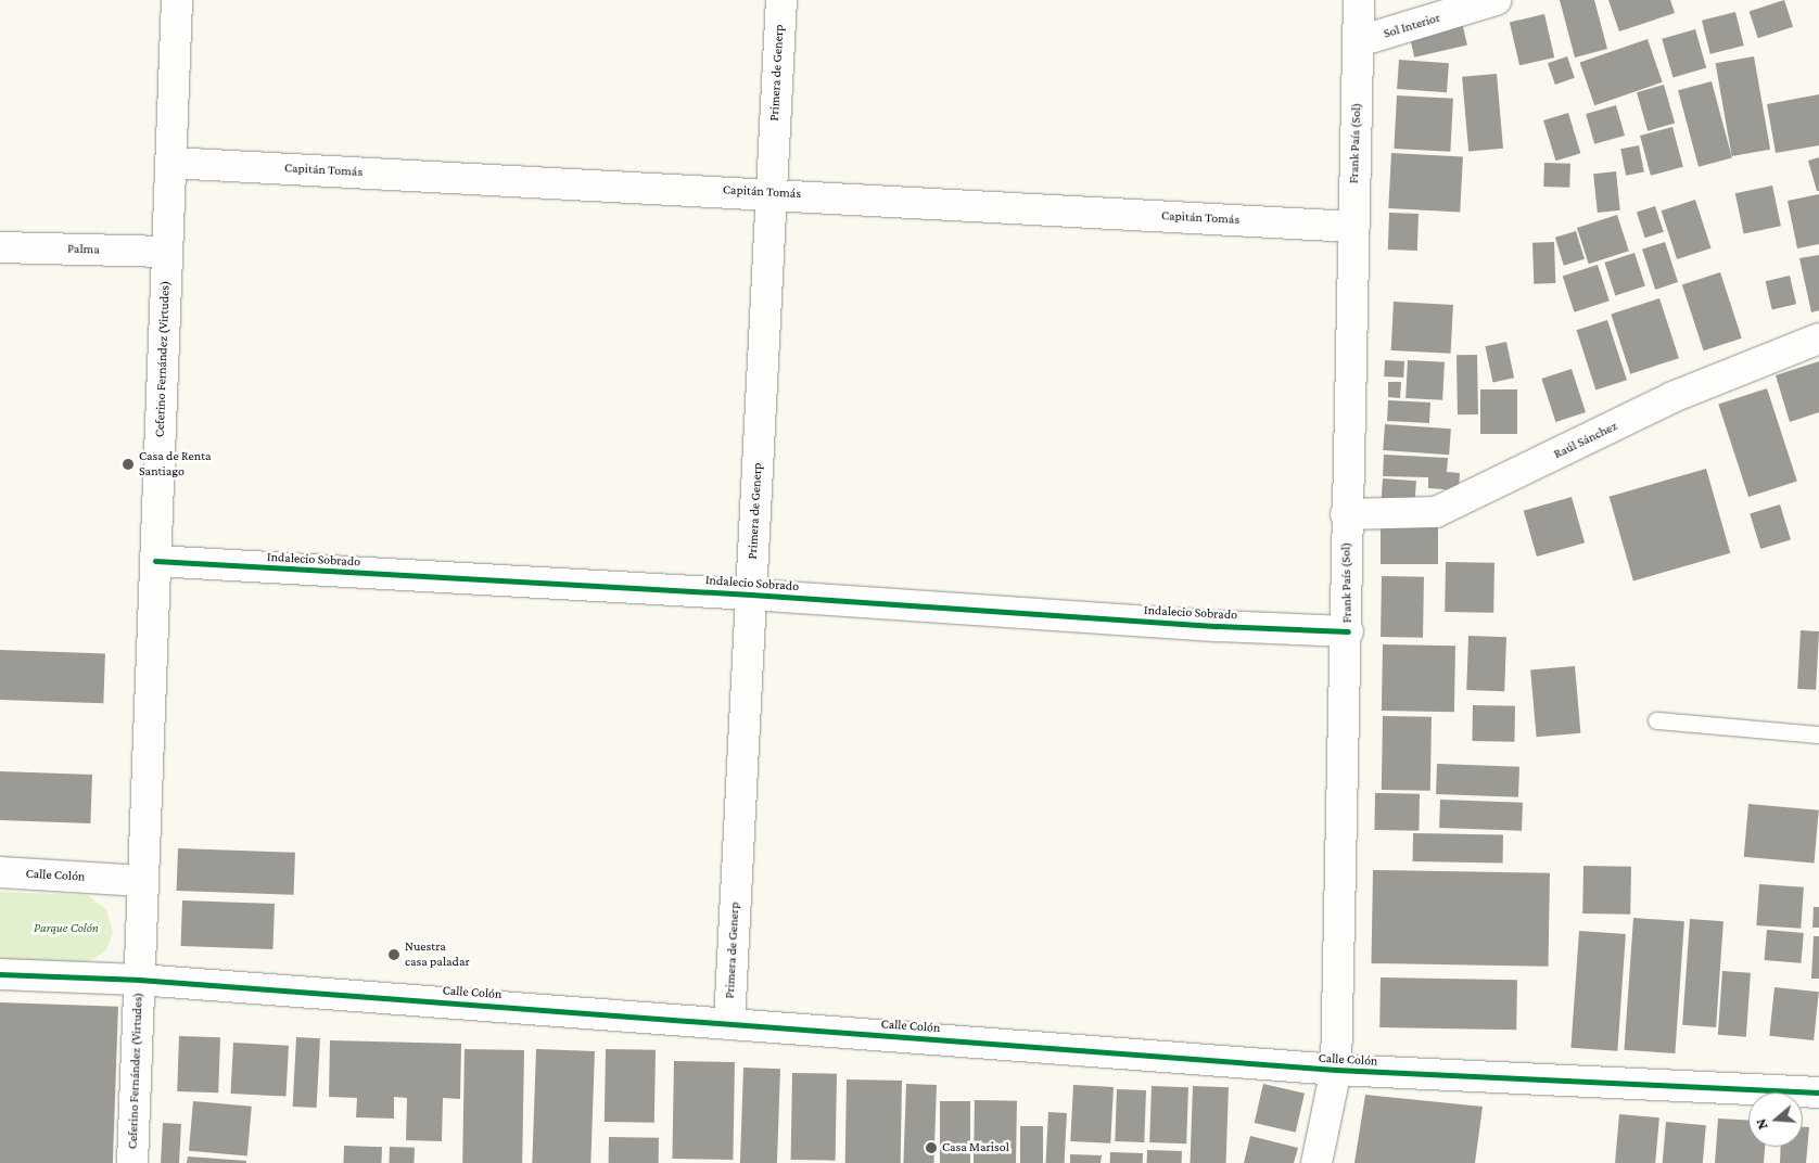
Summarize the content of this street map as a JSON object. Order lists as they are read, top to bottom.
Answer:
{
  "streets": {
    "street": [
      "Sol Interior",
      "Primera de Generp",
      "Frank País (Sol)",
      "Capitán Tomás",
      "Palma",
      "Ceferino Fernández (Virtudes)",
      "Raúl Sánchez",
      "Indalecio Sobrado",
      "Calle Colón"
    ]
  },
  "crossings": [
    ["Sol Interior", "Frank País (Sol)"],
    ["Primera de Generp", "Capitán Tomás"],
    ["Primera de Generp", "Indalecio Sobrado"],
    ["Primera de Generp", "Calle Colón"],
    ["Frank País (Sol)", "Capitán Tomás"],
    ["Frank País (Sol)", "Raúl Sánchez"],
    ["Frank País (Sol)", "Indalecio Sobrado"],
    ["Frank País (Sol)", "Calle Colón"],
    ["Capitán Tomás", "Ceferino Fernández (Virtudes)"],
    ["Palma", "Ceferino Fernández (Virtudes)"],
    ["Ceferino Fernández (Virtudes)", "Indalecio Sobrado"],
    ["Ceferino Fernández (Virtudes)", "Calle Colón"]
  ],
  "parks": ["Parque Colón"],
  "places": ["Casa de Renta Santiago", "Nuestra casa paladar", "Casa Marisol"],
  "north": "left"
}
